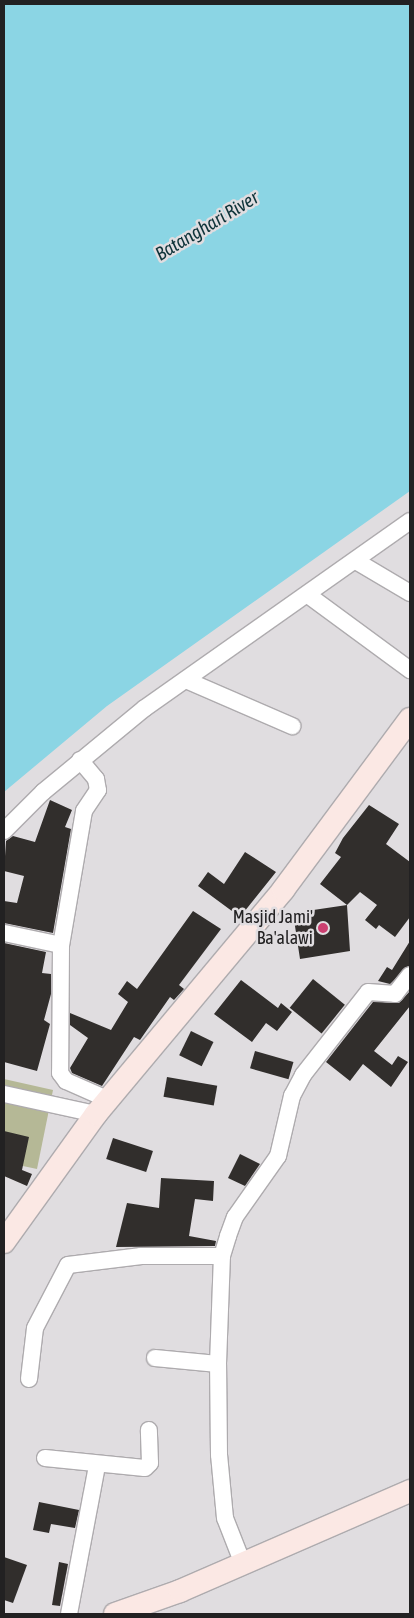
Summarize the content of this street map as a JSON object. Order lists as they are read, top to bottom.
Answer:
{
  "water": ["Batanghari River"],
  "places": ["Masjid Jami' Ba'alawi"]
}
